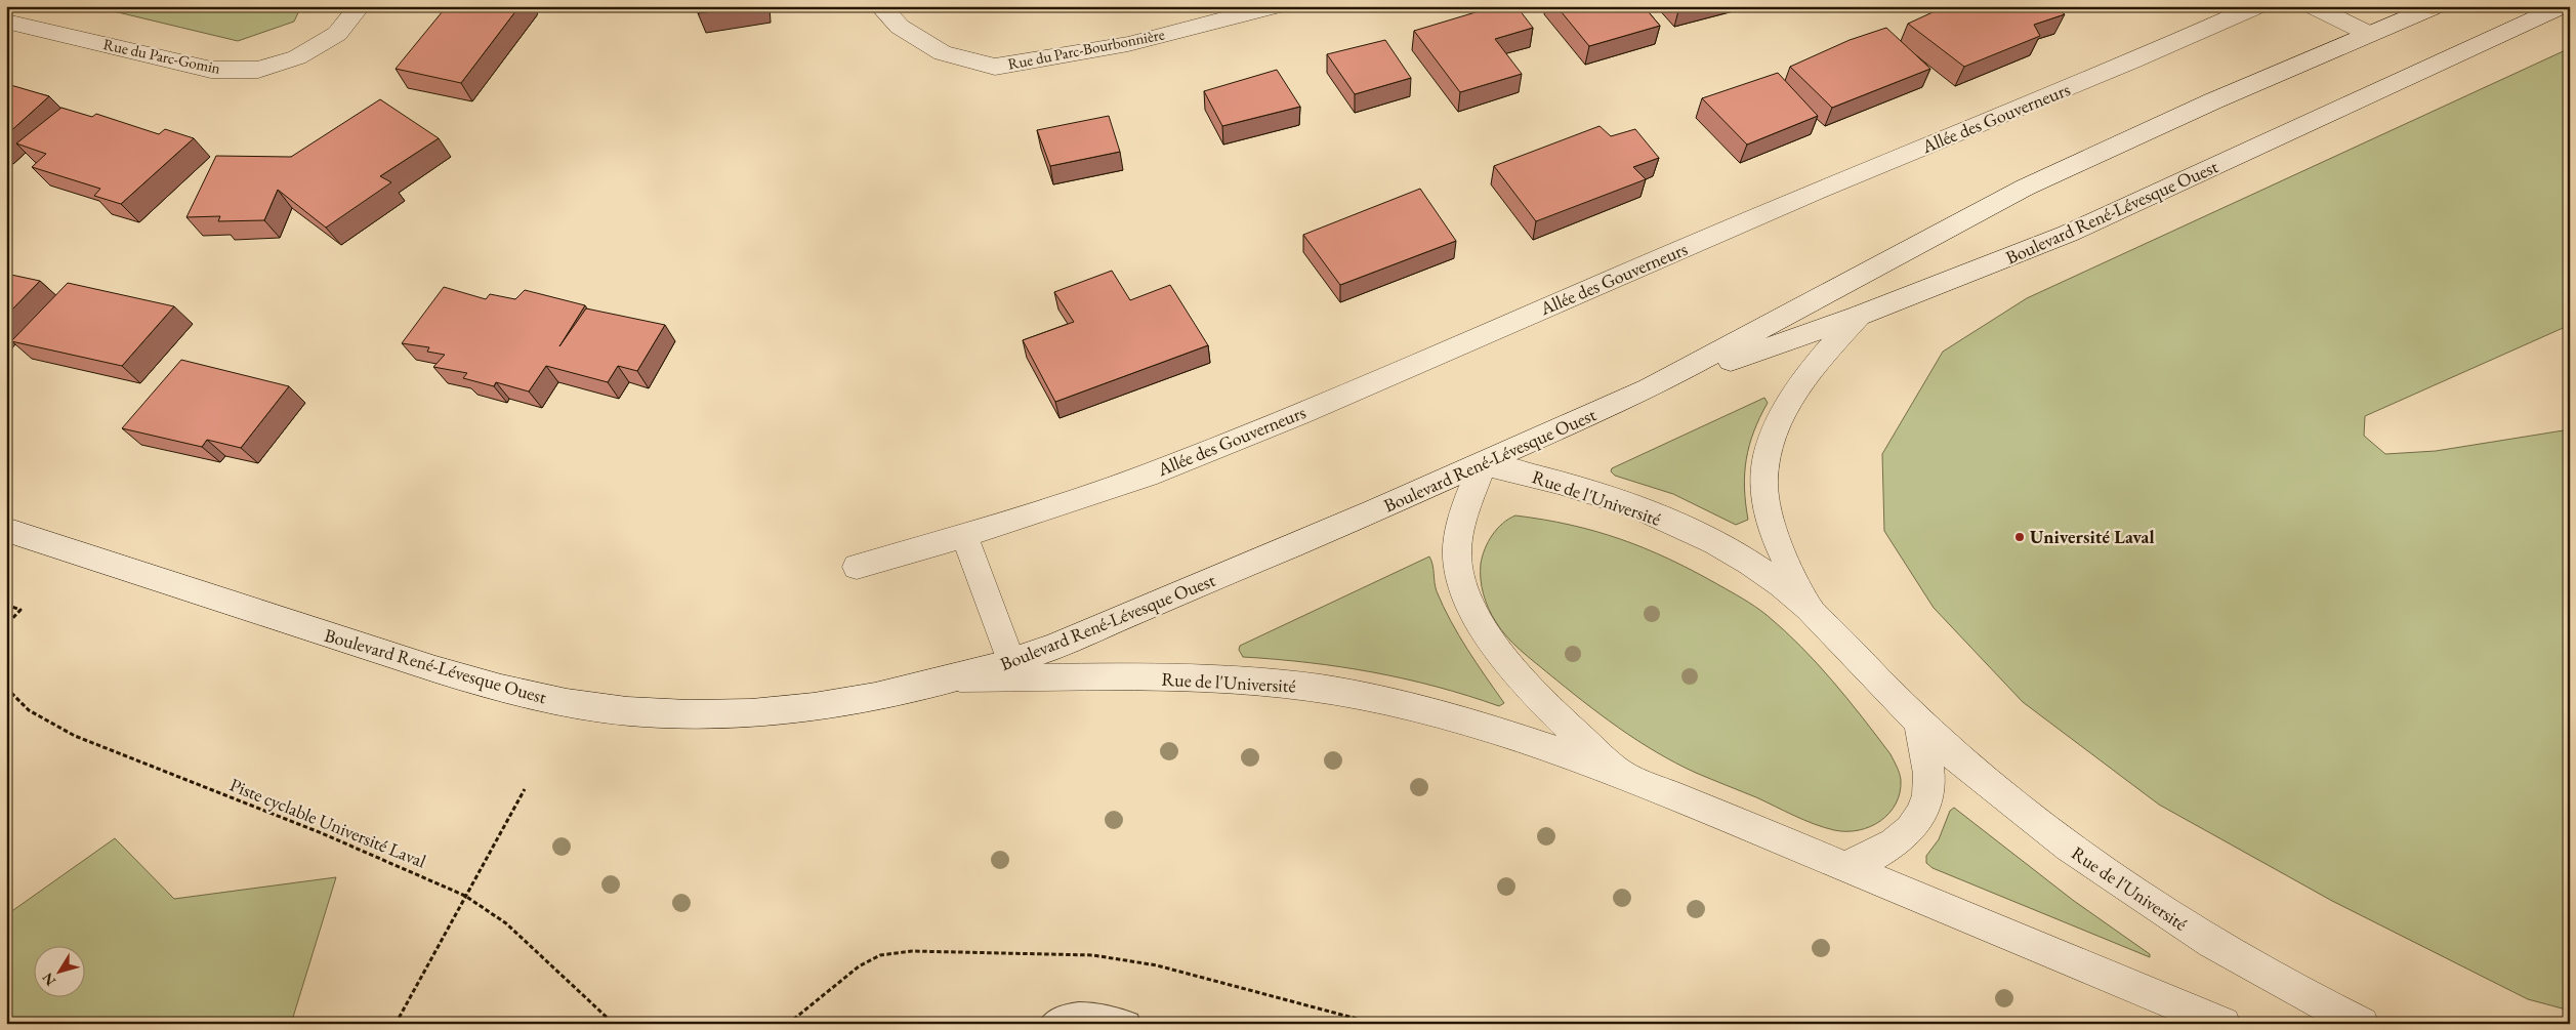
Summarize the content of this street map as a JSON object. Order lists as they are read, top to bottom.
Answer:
{
  "streets": {
    "street": [
      "Rue du Parc-Bourbonnière",
      "Rue du Parc-Gomin",
      "Allée des Gouverneurs",
      "Boulevard René-Lévesque Ouest",
      "Rue de l'Université"
    ],
    "path": ["Piste cyclable Université Laval"]
  },
  "crossings": [
    ["Boulevard René-Lévesque Ouest", "Rue de l'Université"]
  ],
  "places": ["Université Laval"],
  "north": "bottom left"
}
